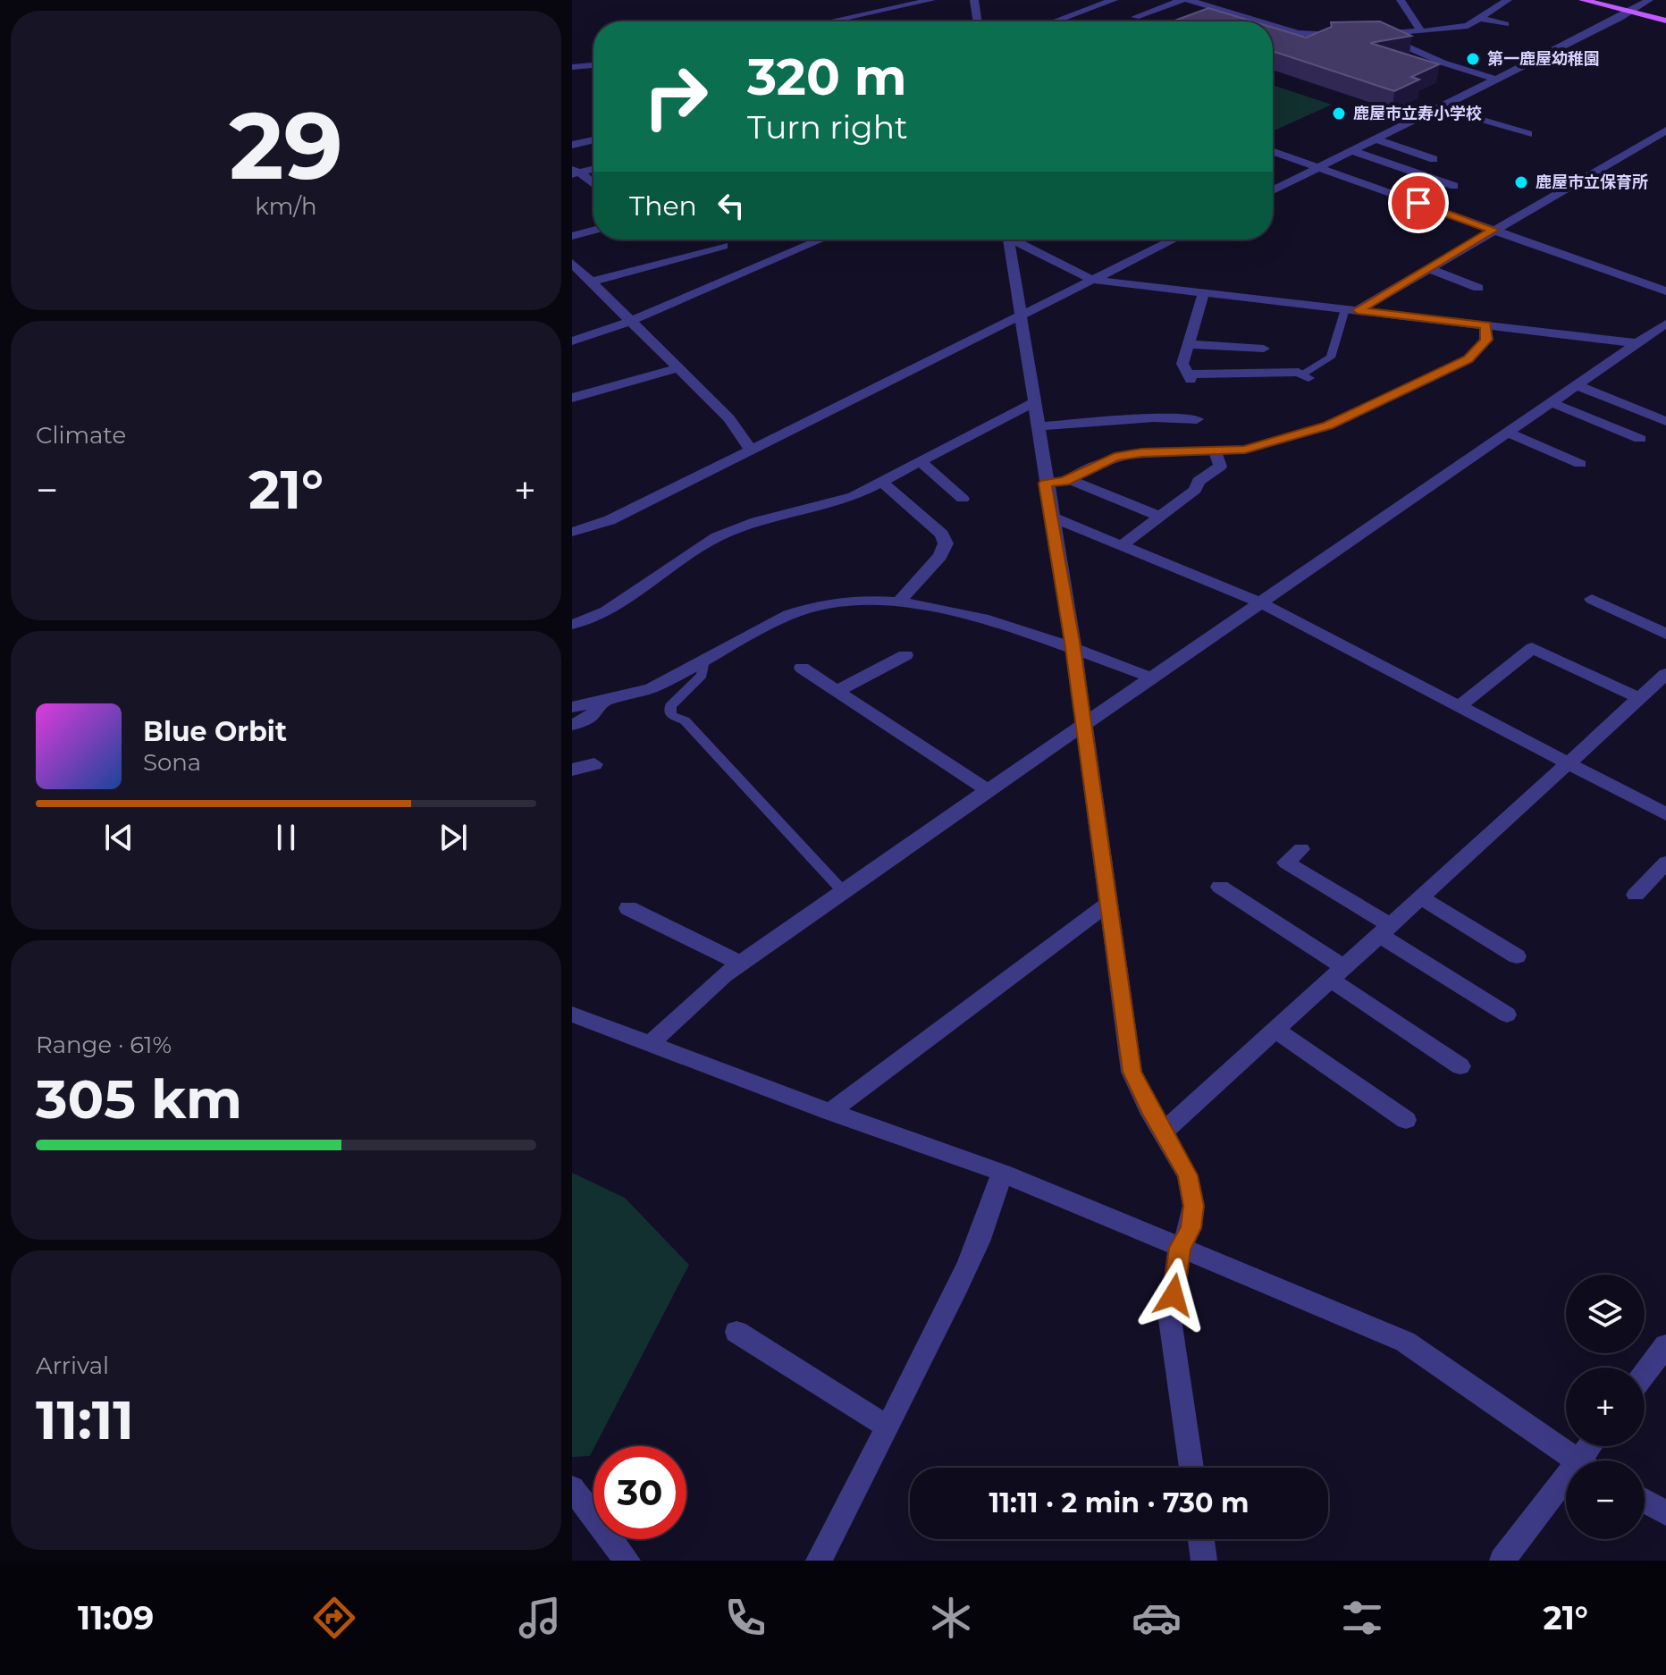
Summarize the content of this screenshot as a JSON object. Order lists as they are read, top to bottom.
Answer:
{
  "places": ["第一鹿屋幼稚園", "鹿屋市立寿小学校", "鹿屋市立保育所"],
  "page": {
    "tile": [
      ["29", "km/h"],
      "Climate",
      ["Range · 61%", "305 km"],
      ["Arrival", "11:11"]
    ],
    "turn": ["320 m", "Turn right"],
    "then": "Then",
    "heat": ["−", "21°", "+"],
    "song": ["Blue Orbit", "Sona"],
    "map_buttons": ["+", "−"],
    "limit": "30",
    "trip": "11:11 · 2 min · 730 m",
    "tabs": ["11:09", "21°"]
  }
}
